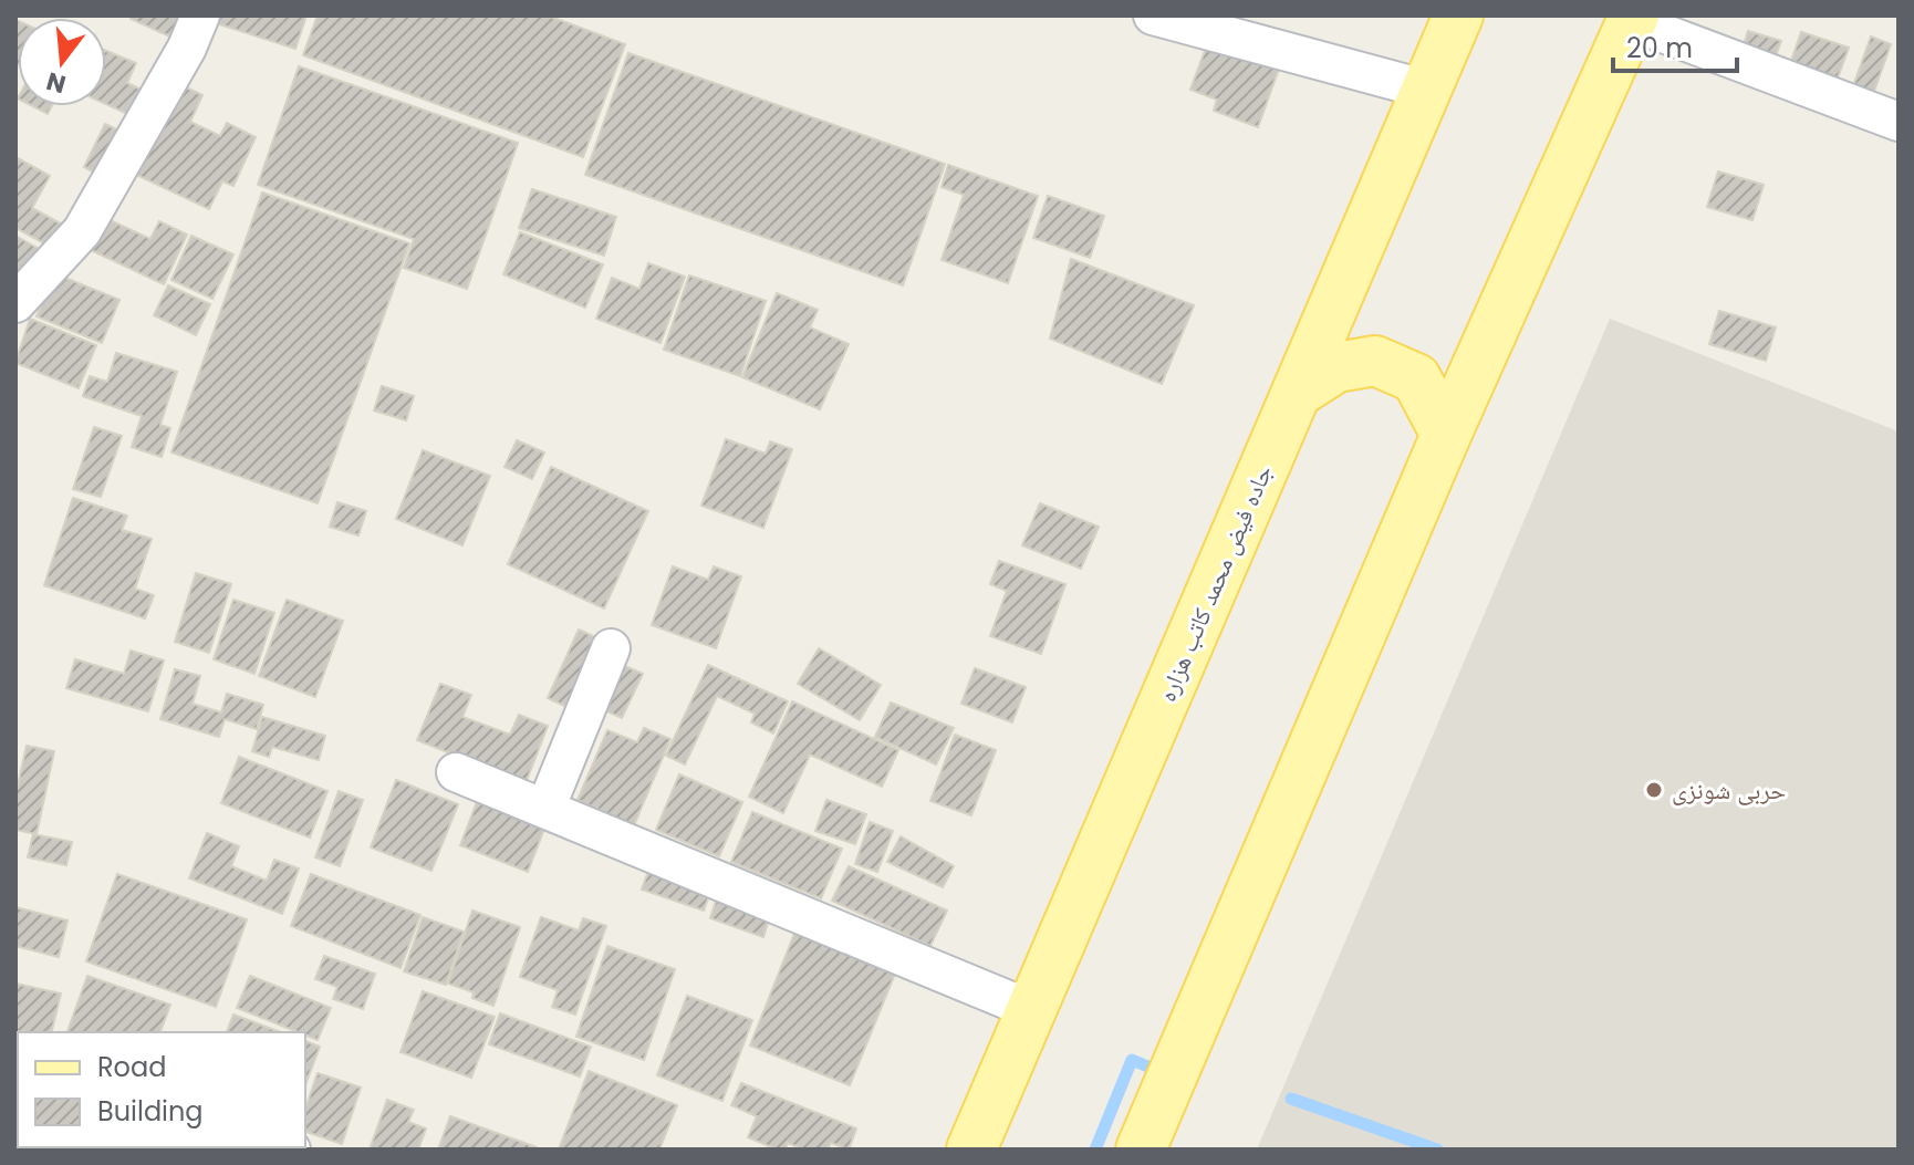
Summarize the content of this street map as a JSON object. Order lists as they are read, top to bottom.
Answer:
{
  "streets": {
    "main road": ["جاده فیض محمد کاتب هزاره"]
  },
  "places": ["حربی شونزی"],
  "legend": ["Road", "Building"],
  "scale_bar": "20 m",
  "north": "bottom"
}
